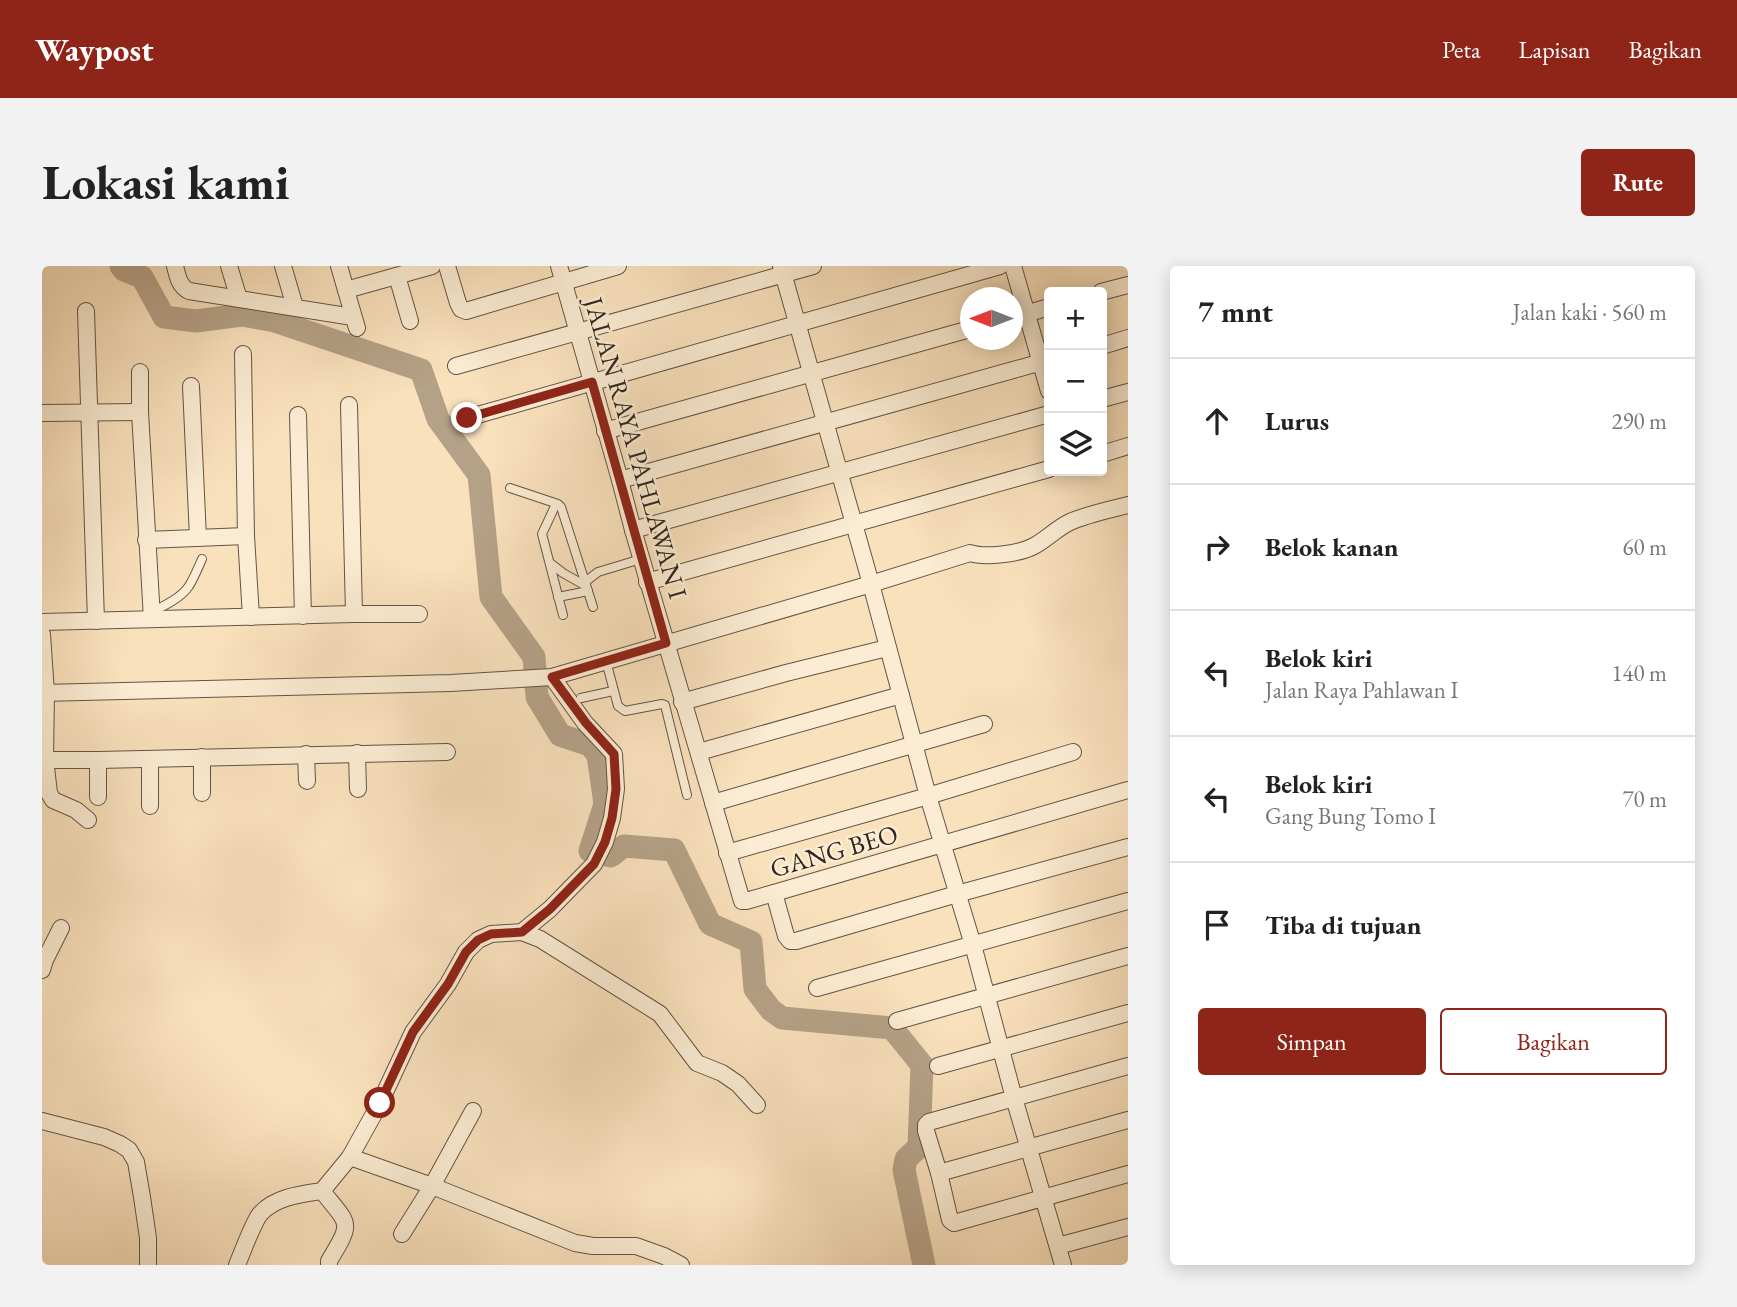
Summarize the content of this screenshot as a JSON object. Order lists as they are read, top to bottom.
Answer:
{
  "streets": {
    "street": ["JALAN RAYA PAHLAWAN I", "GANG BEO"]
  },
  "crossings": [
    ["JALAN RAYA PAHLAWAN I", "GANG BEO"]
  ],
  "north": "left",
  "page": {
    "header": "Waypost",
    "nav": ["Peta", "Lapisan", "Bagikan"],
    "buttons": [
      "Rute",
      ["Simpan", "Bagikan"]
    ],
    "title": "Lokasi kami",
    "heading": ["7 mnt", "Jalan kaki · 560 m"],
    "map_buttons": ["+", "−"],
    "list": [
      ["Lurus", "290 m"],
      ["Belok kanan", "60 m"],
      ["Belok kiri", "Jalan Raya Pahlawan I", "140 m"],
      ["Belok kiri", "Gang Bung Tomo I", "70 m"],
      "Tiba di tujuan"
    ]
  }
}
